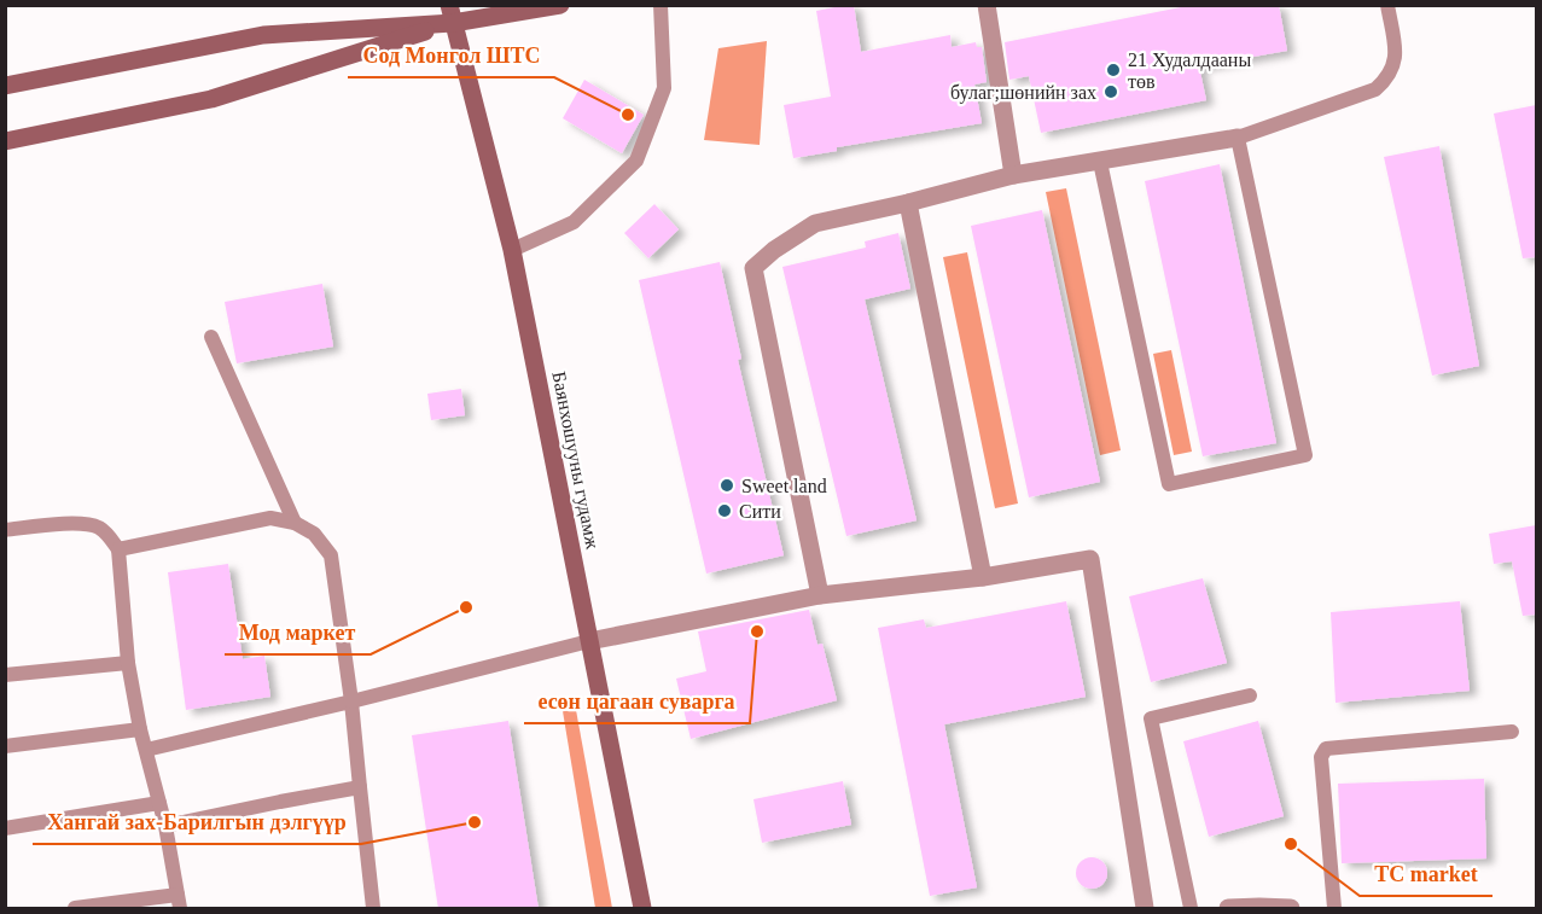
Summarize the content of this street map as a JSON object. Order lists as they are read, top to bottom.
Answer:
{
  "streets": {
    "main road": ["Баянхошууны гудамж"]
  },
  "places": [
    "21 Худалдааны төв",
    "булаг;шөнийн зах",
    "Сод Монгол ШТС",
    "Sweet land",
    "Сити",
    "Мод маркет",
    "есөн цагаан суварга",
    "Хангай зах-Барилгын дэлгүүр",
    "TC market"
  ]
}
